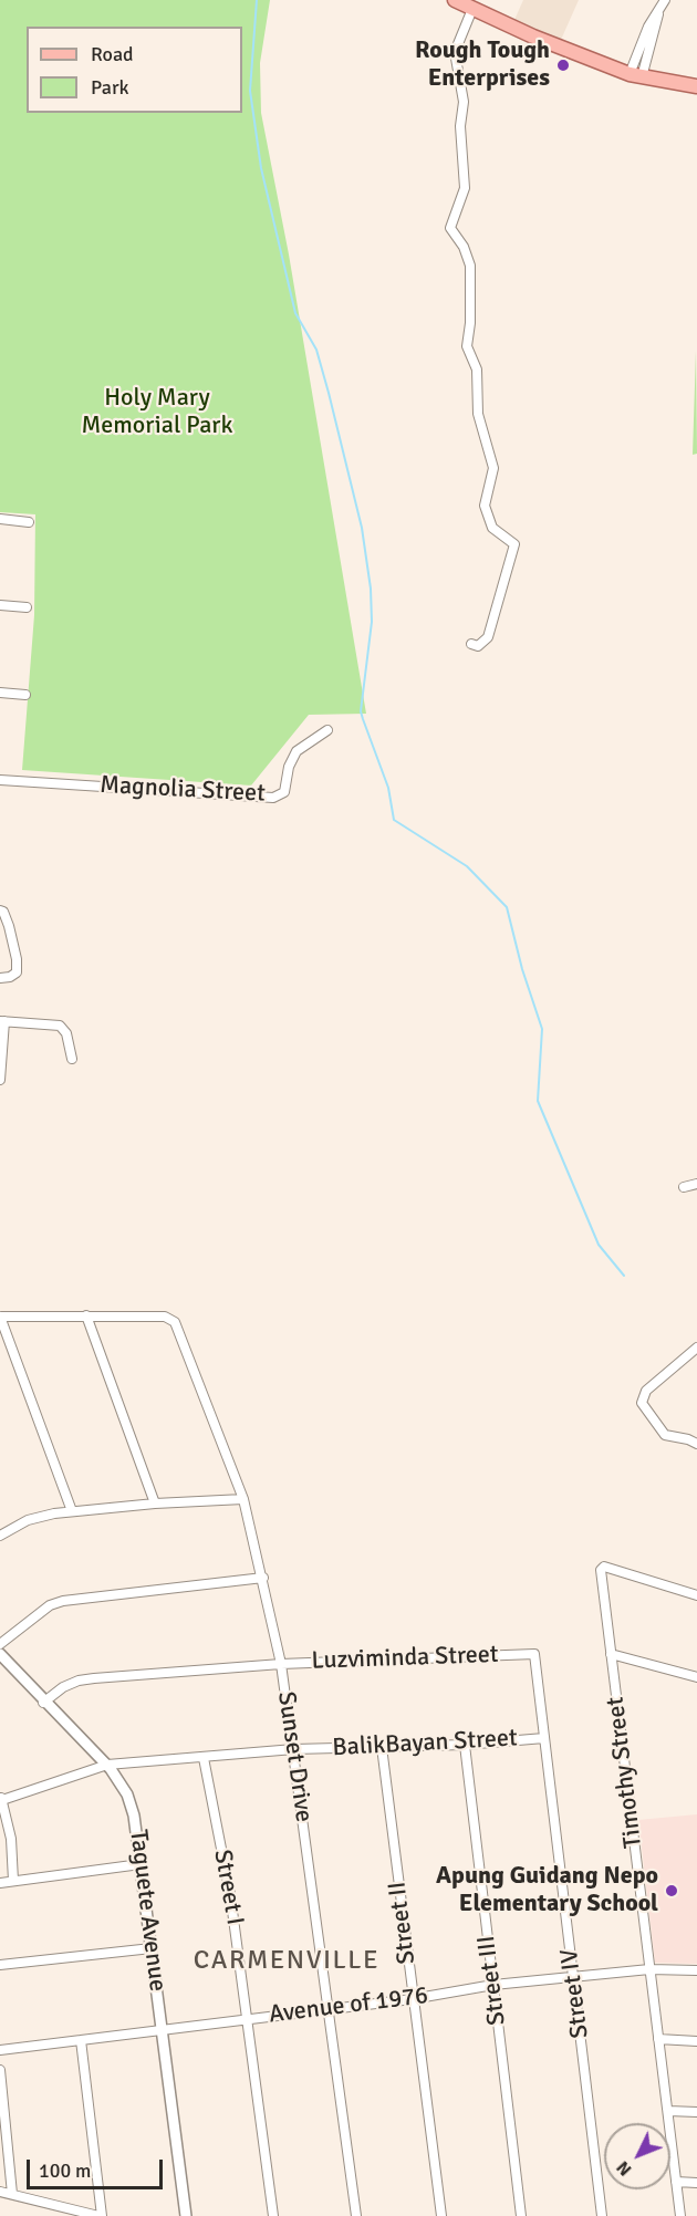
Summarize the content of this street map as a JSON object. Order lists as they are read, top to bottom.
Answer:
{
  "streets": {
    "street": [
      "Magnolia Street",
      "Luzviminda Street",
      "BalikBayan Street",
      "Sunset Drive",
      "Timothy Street",
      "Street I",
      "Taguete Avenue",
      "Street II",
      "Street III",
      "Street IV",
      "Avenue of 1976"
    ]
  },
  "crossings": [
    ["Luzviminda Street", "Sunset Drive"],
    ["Luzviminda Street", "Taguete Avenue"],
    ["Luzviminda Street", "Street IV"],
    ["BalikBayan Street", "Sunset Drive"],
    ["BalikBayan Street", "Street I"],
    ["BalikBayan Street", "Taguete Avenue"],
    ["BalikBayan Street", "Street II"],
    ["BalikBayan Street", "Street III"],
    ["BalikBayan Street", "Street IV"],
    ["Sunset Drive", "Avenue of 1976"],
    ["Timothy Street", "Avenue of 1976"],
    ["Street I", "Avenue of 1976"],
    ["Taguete Avenue", "Avenue of 1976"],
    ["Street II", "Avenue of 1976"],
    ["Street III", "Avenue of 1976"],
    ["Street IV", "Avenue of 1976"]
  ],
  "districts": ["CARMENVILLE"],
  "parks": ["Holy Mary Memorial Park"],
  "places": ["Rough Tough Enterprises", "Apung Guidang Nepo Elementary School"],
  "legend": ["Road", "Park"],
  "scale_bar": "100 m",
  "north": "bottom left"
}
